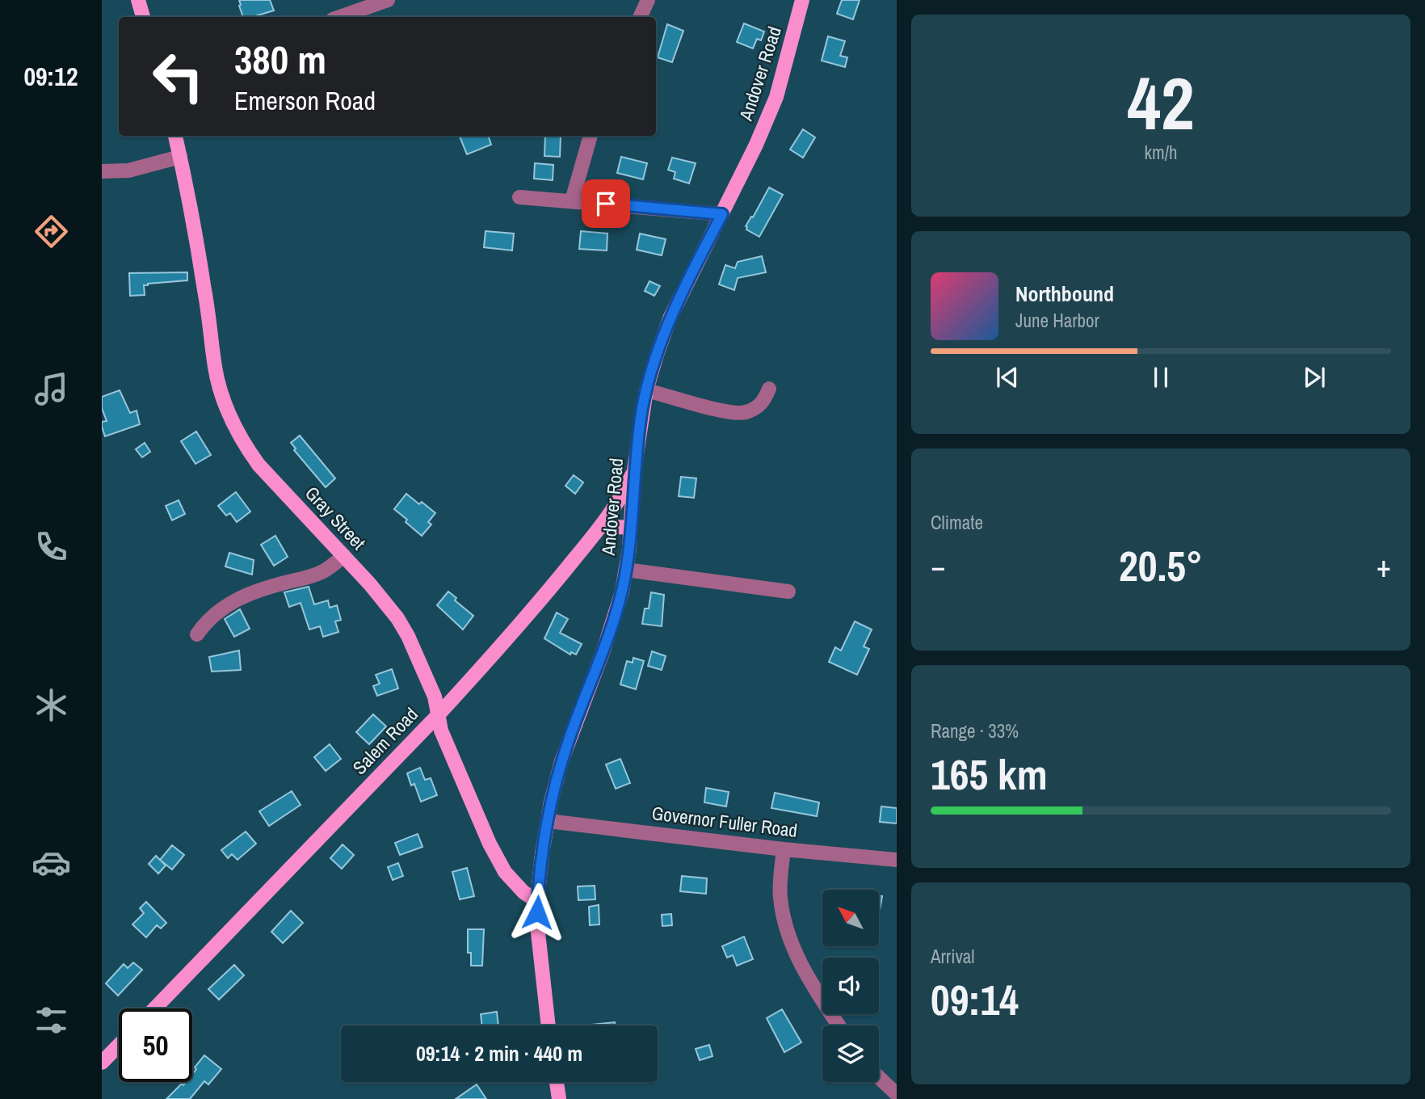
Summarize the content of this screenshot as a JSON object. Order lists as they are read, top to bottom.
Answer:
{
  "streets": {
    "main road": ["Andover Road", "Gray Street", "Salem Road"],
    "street": ["Governor Fuller Road"]
  },
  "crossings": [
    ["Andover Road", "Gray Street"],
    ["Andover Road", "Salem Road"],
    ["Andover Road", "Governor Fuller Road"],
    ["Gray Street", "Salem Road"]
  ],
  "north": "top left",
  "page": {
    "tabs": "09:12",
    "tile": [
      ["42", "km/h"],
      "Climate",
      ["Range · 33%", "165 km"],
      ["Arrival", "09:14"]
    ],
    "turn": ["380 m", "Emerson Road"],
    "song": ["Northbound", "June Harbor"],
    "heat": ["−", "20.5°", "+"],
    "limit": "50",
    "trip": "09:14 · 2 min · 440 m"
  }
}
